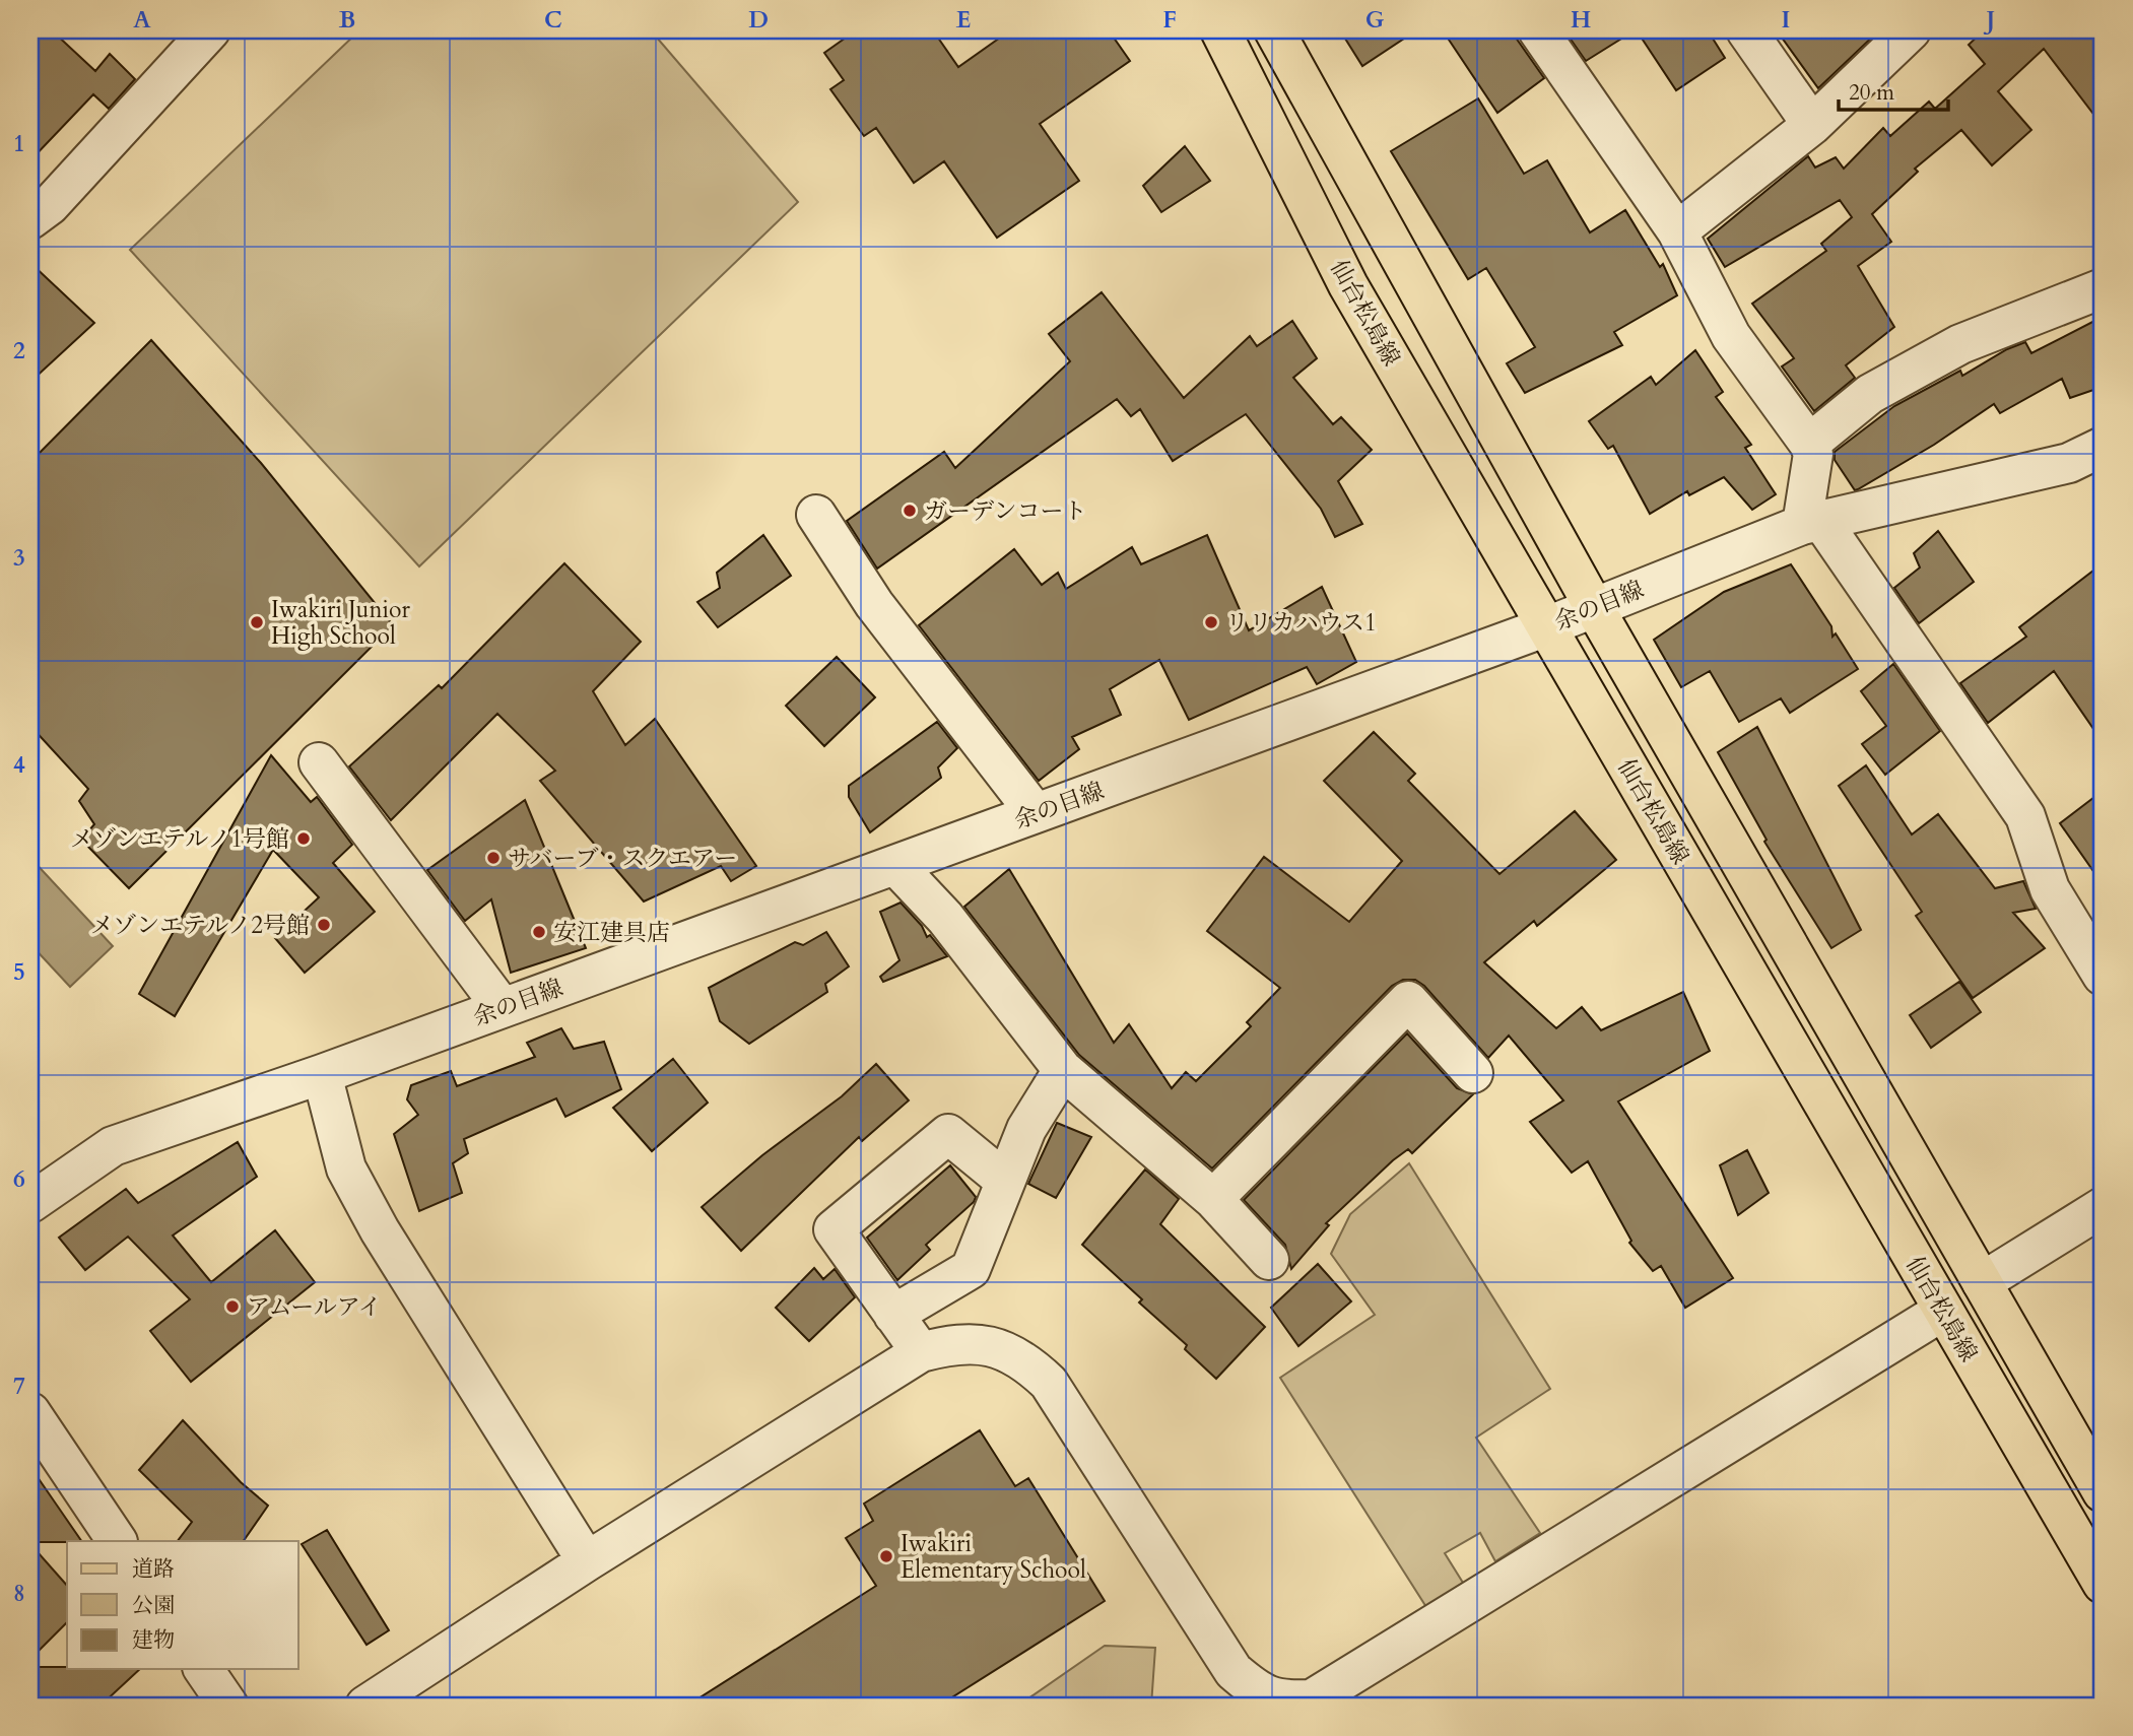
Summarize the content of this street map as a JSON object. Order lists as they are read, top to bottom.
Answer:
{
  "streets": {
    "main road": ["仙台松島線"],
    "street": ["余の目線"]
  },
  "crossings": [
    ["仙台松島線", "余の目線"]
  ],
  "places": [
    "ガーデンコート",
    "Iwakiri Junior High School",
    "リリカハウス1",
    "メゾンエテルノ1号館",
    "サバーブ・スクエアー",
    "メゾンエテルノ2号館",
    "安江建具店",
    "アムールアイ",
    "Iwakiri Elementary School"
  ],
  "legend": ["道路", "公園", "建物"],
  "scale_bar": "20 m",
  "grid": {
    "columns": [
      "A",
      "B",
      "C",
      "D",
      "E",
      "F",
      "G",
      "H",
      "I",
      "J"
    ],
    "rows": [
      "1",
      "2",
      "3",
      "4",
      "5",
      "6",
      "7",
      "8"
    ]
  }
}
